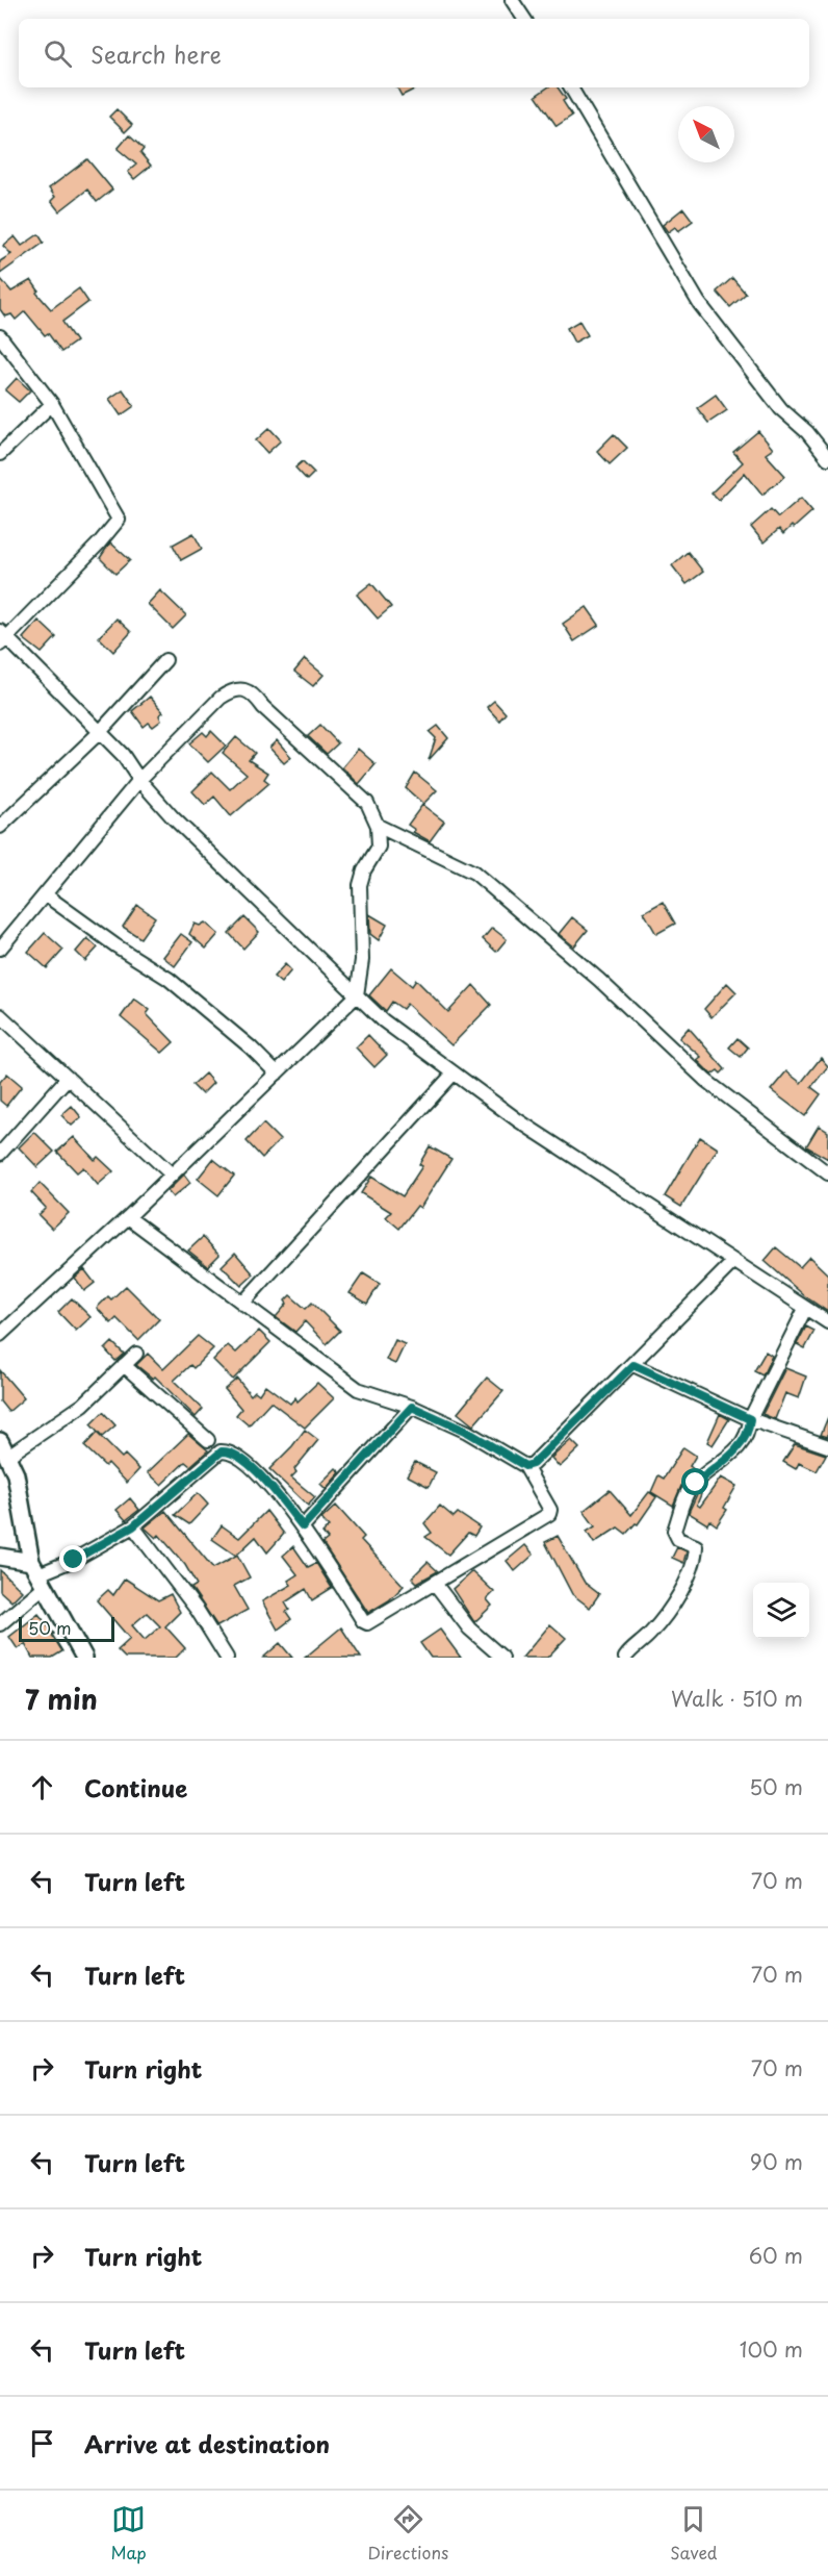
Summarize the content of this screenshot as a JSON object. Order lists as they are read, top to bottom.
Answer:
{
  "scale_bar": "50 m",
  "north": "top left",
  "page": {
    "search": "Search here",
    "scale": "50 m",
    "heading": ["7 min", "Walk · 510 m"],
    "list": [
      ["Continue", "50 m"],
      ["Turn left", "70 m"],
      ["Turn left", "70 m"],
      ["Turn right", "70 m"],
      ["Turn left", "90 m"],
      ["Turn right", "60 m"],
      ["Turn left", "100 m"],
      "Arrive at destination"
    ],
    "nav": ["Map", "Directions", "Saved"]
  }
}
